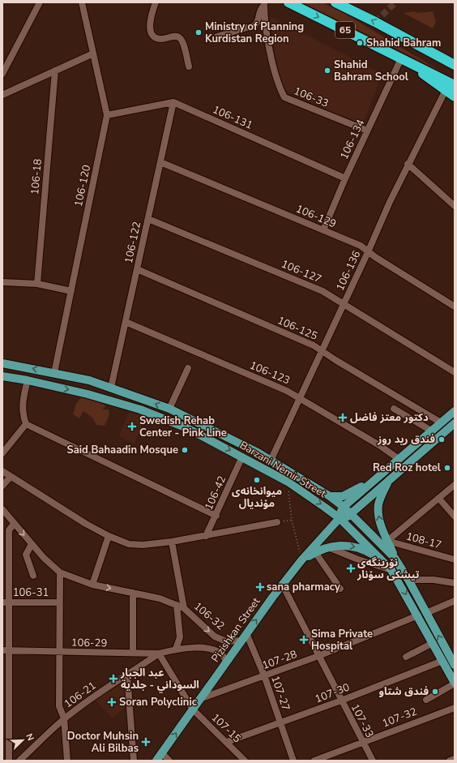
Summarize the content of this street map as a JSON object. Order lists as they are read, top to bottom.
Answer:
{
  "streets": {
    "highway": ["65"],
    "main road": ["Barzani Nemir Street", "Pizishkan Street"],
    "street": [
      "106-33",
      "106-131",
      "106-134",
      "106-18",
      "106-120",
      "106-129",
      "106-122",
      "106-136",
      "106-127",
      "106-125",
      "106-123",
      "106-42",
      "108-17",
      "106-31",
      "106-32",
      "106-29",
      "107-28",
      "107-27",
      "107-30",
      "106-21",
      "107-32",
      "107-33",
      "107-15"
    ]
  },
  "crossings": [
    ["65", "106-134"],
    ["65", "106-136"],
    ["106-33", "106-134"],
    ["106-131", "106-134"],
    ["106-131", "106-122"],
    ["106-134", "106-129"],
    ["106-120", "Barzani Nemir Street"],
    ["106-129", "106-122"],
    ["106-129", "106-136"],
    ["106-122", "106-127"],
    ["106-122", "106-125"],
    ["106-122", "106-123"],
    ["106-122", "Barzani Nemir Street"],
    ["106-136", "106-127"],
    ["106-136", "106-125"],
    ["106-136", "106-123"],
    ["106-136", "Barzani Nemir Street"],
    ["106-125", "Pizishkan Street"],
    ["106-123", "Pizishkan Street"],
    ["Barzani Nemir Street", "106-42"],
    ["Barzani Nemir Street", "Pizishkan Street"],
    ["Barzani Nemir Street", "107-28"],
    ["Barzani Nemir Street", "107-30"],
    ["106-32", "Pizishkan Street"],
    ["Pizishkan Street", "106-29"],
    ["Pizishkan Street", "107-28"],
    ["Pizishkan Street", "107-27"],
    ["Pizishkan Street", "107-33"],
    ["Pizishkan Street", "107-15"],
    ["106-29", "106-21"],
    ["106-29", "107-15"],
    ["107-28", "107-27"],
    ["107-28", "107-33"],
    ["107-27", "107-30"],
    ["107-30", "107-33"],
    ["107-30", "107-15"],
    ["106-21", "107-15"],
    ["107-32", "107-33"]
  ],
  "places": {
    "other": [
      "Ministry of Planning Kurdistan Region",
      "Shahid Bahram",
      "Shahid Bahram School",
      "فندق ريد روز",
      "Said Bahaadin Mosque",
      "Red Roz hotel",
      "میوانخانەی مۆندیال",
      "فندق شتاو"
    ],
    "health": [
      "دكتور معتز فاضل",
      "Swedish Rehab Center - Pink Line",
      "نۆرینگەی تیشکی سۆنار",
      "sana pharmacy",
      "Sima Private Hospital",
      "عبد الجبار السوداني - جلدية",
      "Soran Polyclinic",
      "Doctor Muhsin Ali Bilbas"
    ]
  },
  "north": "top right"
}
